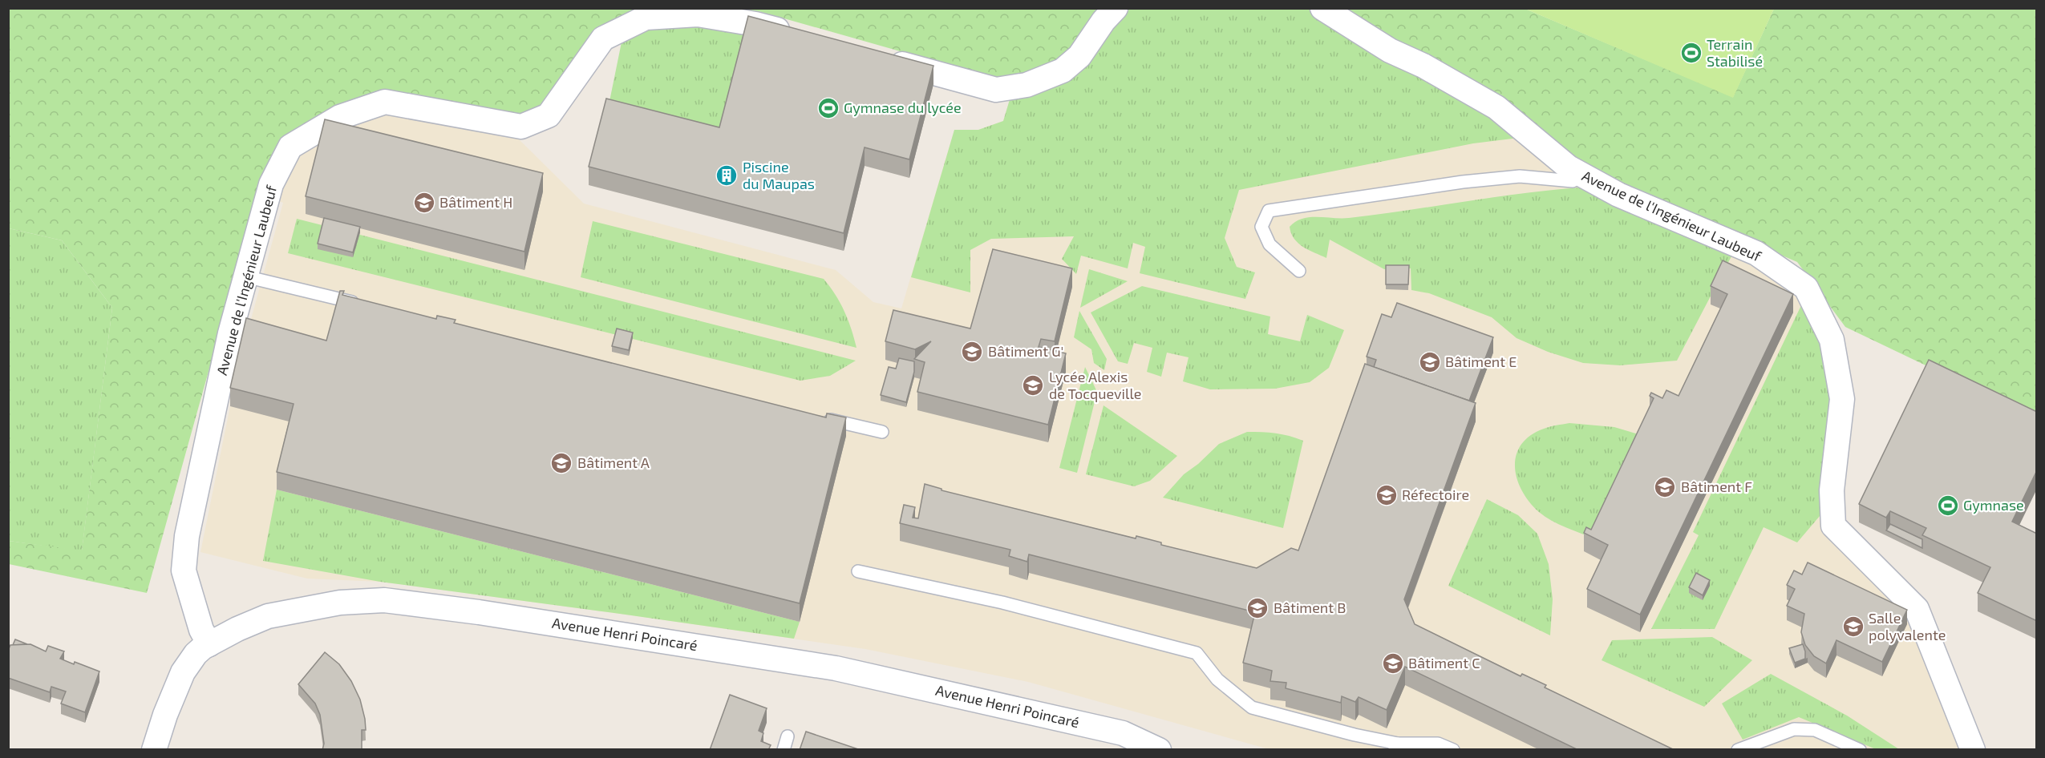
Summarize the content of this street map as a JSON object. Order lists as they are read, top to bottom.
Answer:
{
  "streets": {
    "street": ["Avenue de l'Ingénieur Laubeuf", "Avenue Henri Poincaré"]
  },
  "crossings": [
    ["Avenue de l'Ingénieur Laubeuf", "Avenue Henri Poincaré"]
  ],
  "places": {
    "sports": ["Terrain Stabilisé", "Gymnase du lycée", "Gymnase"],
    "building": ["Piscine du Maupas"],
    "school or university": [
      "Bâtiment H",
      "Bâtiment G'",
      "Bâtiment E",
      "Lycée Alexis de Tocqueville",
      "Bâtiment A",
      "Bâtiment F",
      "Réfectoire",
      "Bâtiment B",
      "Salle polyvalente",
      "Bâtiment C"
    ]
  }
}
